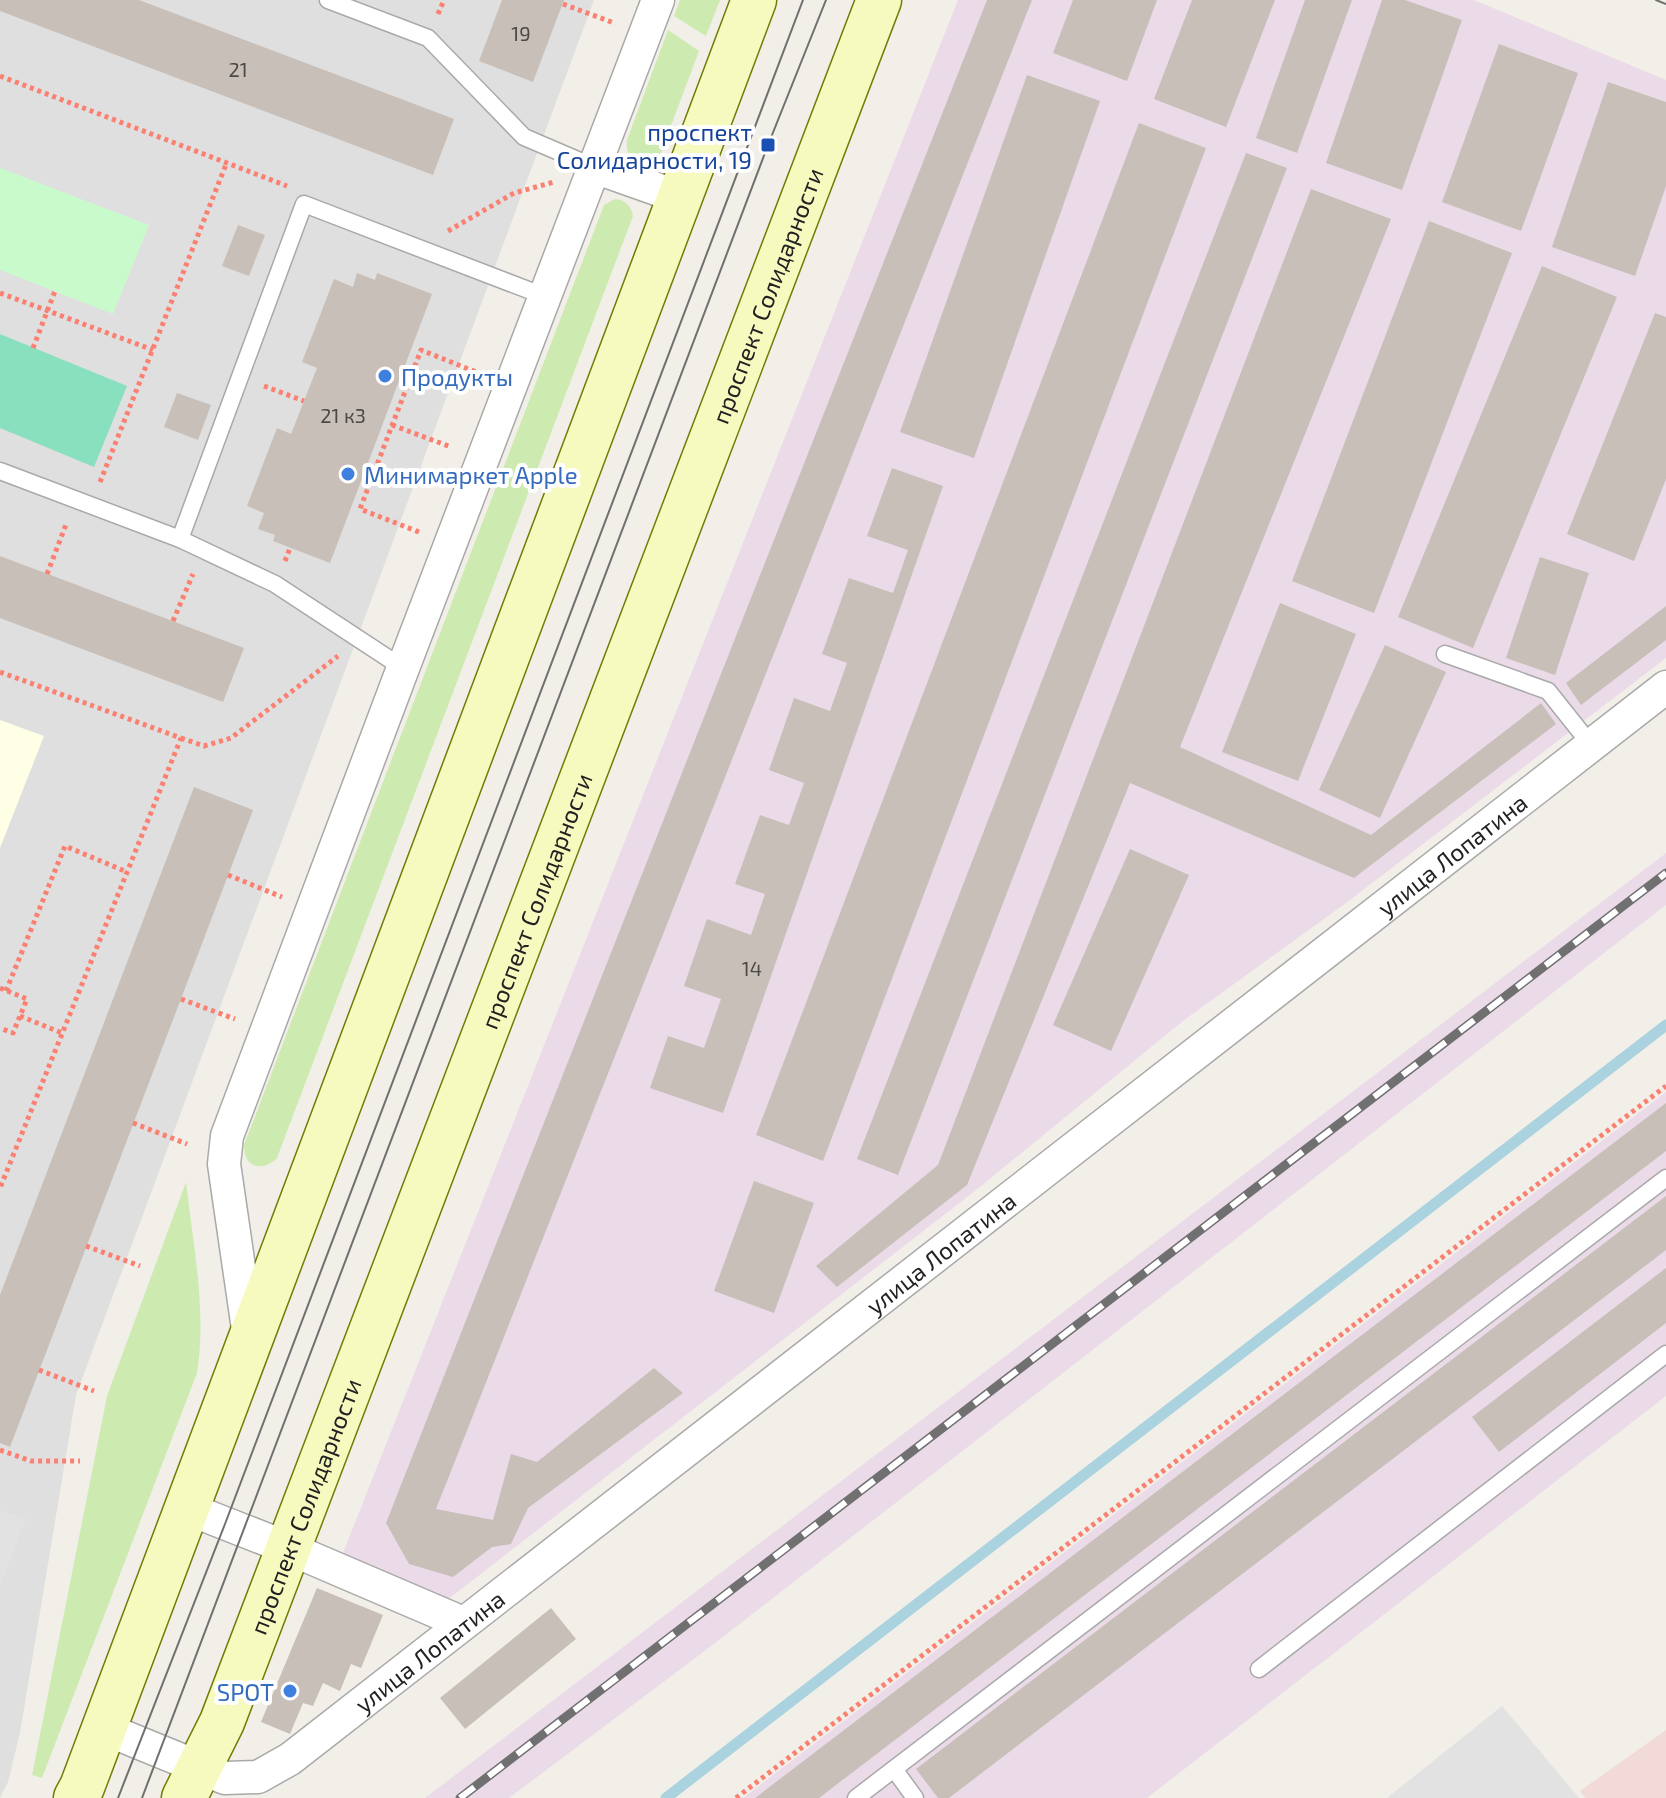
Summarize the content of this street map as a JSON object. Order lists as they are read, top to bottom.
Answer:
{
  "streets": {
    "main road": ["проспект Солидарности"],
    "street": ["улица Лопатина"]
  },
  "crossings": [
    ["проспект Солидарности", "улица Лопатина"]
  ],
  "places": {
    "transit": ["проспект Солидарности, 19"],
    "other": ["Продукты", "Минимаркет Apple", "SPOT"]
  },
  "house_numbers": [
    "19",
    "21",
    "21 к3",
    "14"
  ]
}
